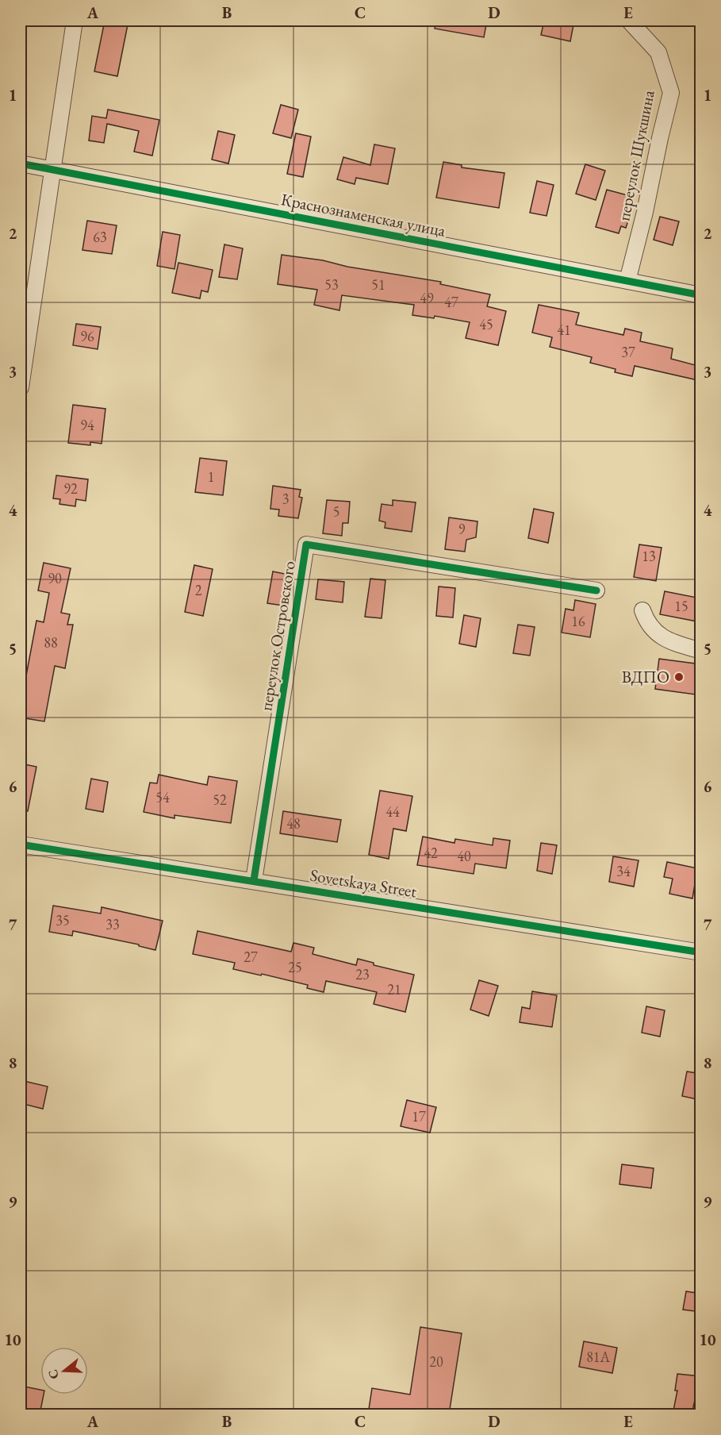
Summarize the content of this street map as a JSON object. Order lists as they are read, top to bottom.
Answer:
{
  "streets": {
    "street": [
      "переулок Шукшина",
      "Краснознаменская улица",
      "переулок Островского",
      "Sovetskaya Street"
    ]
  },
  "crossings": [
    ["переулок Шукшина", "Краснознаменская улица"],
    ["переулок Островского", "Sovetskaya Street"]
  ],
  "places": ["ВДПО"],
  "house_numbers": [
    "63",
    "53",
    "51",
    "49",
    "47",
    "45",
    "41",
    "96",
    "37",
    "94",
    "1",
    "92",
    "3",
    "5",
    "9",
    "13",
    "90",
    "2",
    "15",
    "16",
    "88",
    "54",
    "52",
    "44",
    "48",
    "42",
    "40",
    "34",
    "35",
    "33",
    "27",
    "25",
    "23",
    "21",
    "17",
    "81А",
    "20"
  ],
  "north": "left",
  "grid": {
    "columns": [
      "A",
      "B",
      "C",
      "D",
      "E"
    ],
    "rows": [
      "1",
      "2",
      "3",
      "4",
      "5",
      "6",
      "7",
      "8",
      "9",
      "10"
    ]
  }
}
